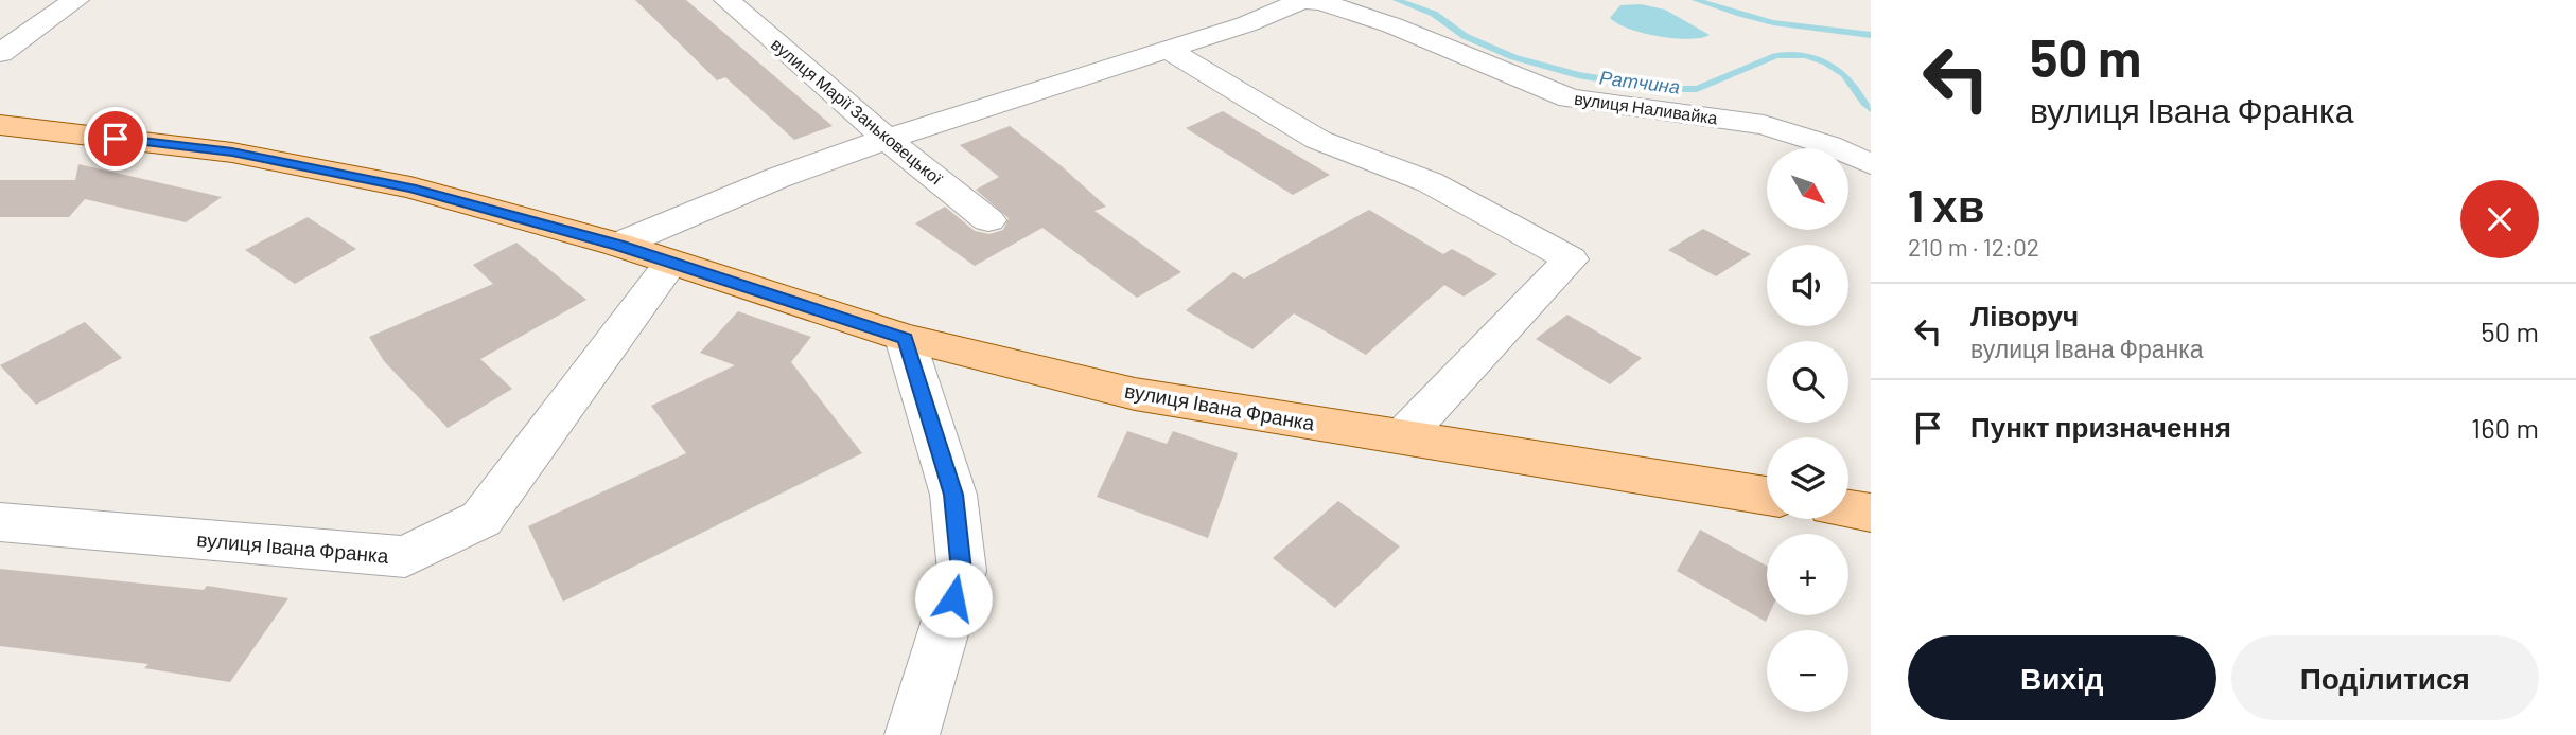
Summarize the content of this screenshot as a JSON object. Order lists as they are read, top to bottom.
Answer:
{
  "streets": {
    "main road": ["вулиця Івана Франка"],
    "street": ["вулиця Наливайка", "вулиця Марії Заньковецької"]
  },
  "water": ["Ратчина"],
  "north": "bottom right",
  "page": {
    "turn": ["50 m", "вулиця Івана Франка"],
    "map_buttons": ["+", "−"],
    "heading": ["1 хв", "210 m · 12:02"],
    "list": [
      {
        "name": "Ліворуч",
        "note": "вулиця Івана Франка",
        "value": "50 m"
      },
      {
        "name": "Пункт призначення",
        "value": "160 m"
      }
    ],
    "buttons": ["Вихід", "Поділитися"]
  }
}
